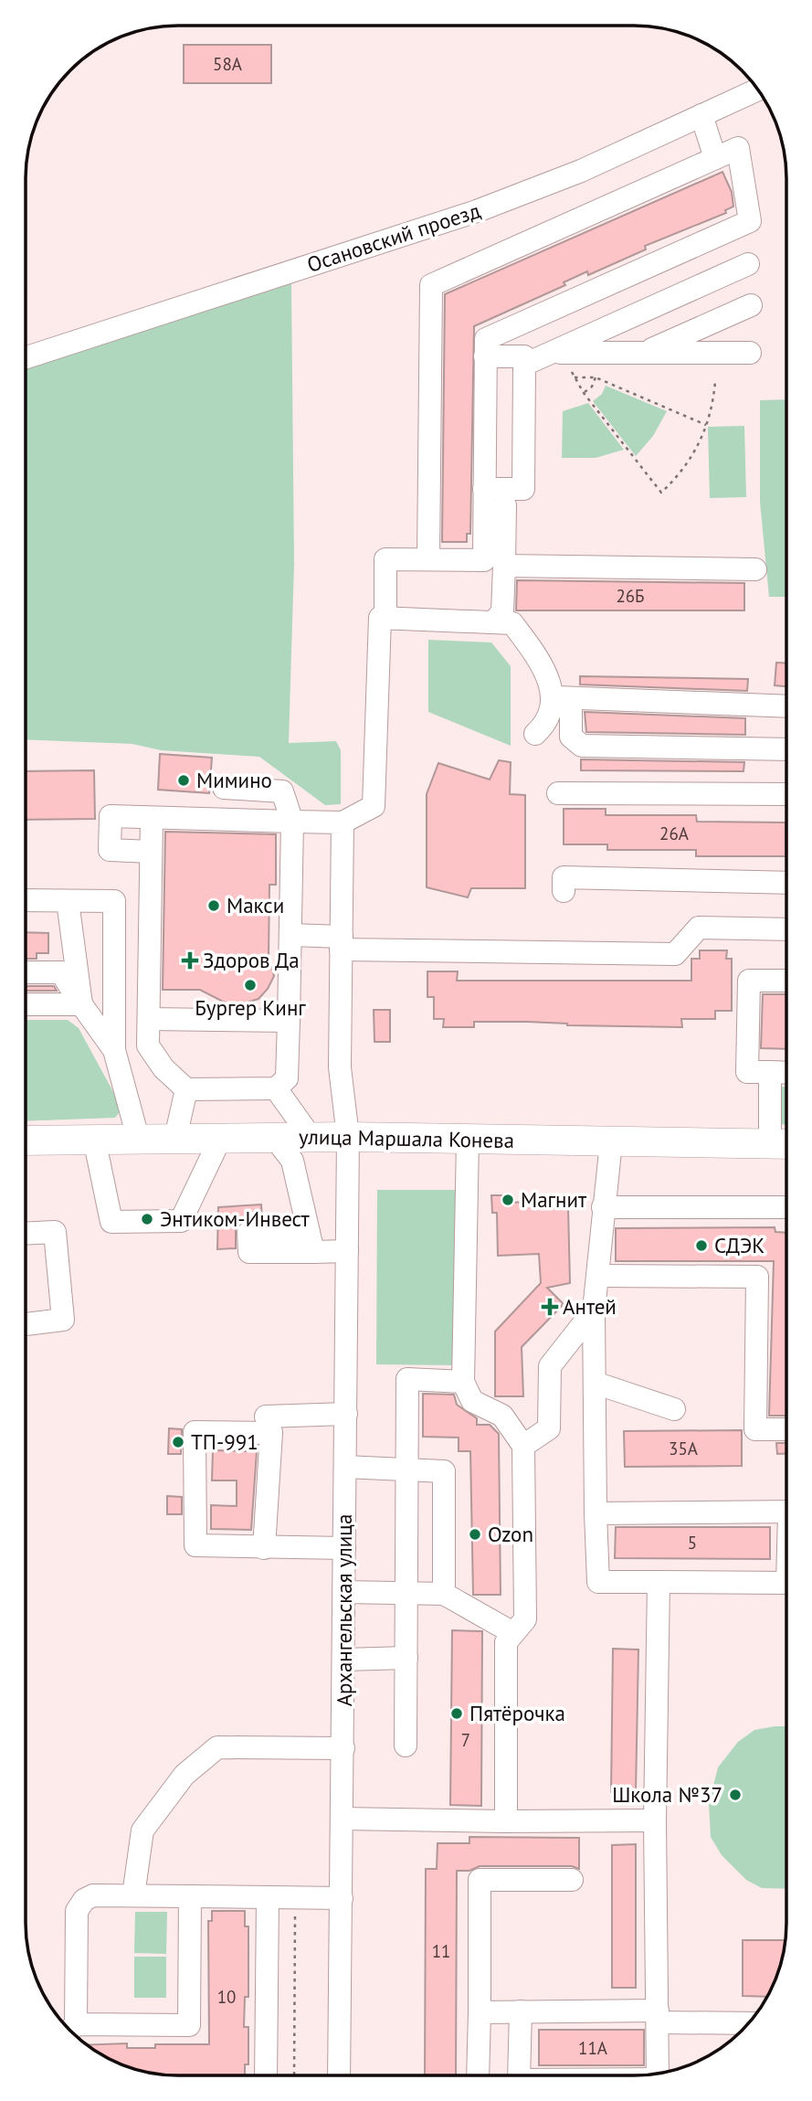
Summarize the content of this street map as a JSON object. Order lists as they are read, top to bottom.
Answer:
{
  "streets": {
    "main road": ["улица Маршала Конева"],
    "street": ["Осановский проезд", "Архангельская улица"]
  },
  "crossings": [
    ["улица Маршала Конева", "Архангельская улица"]
  ],
  "places": {
    "other": [
      "Мимино",
      "Макси",
      "Бургер Кинг",
      "Магнит",
      "Энтиком-Инвест",
      "СДЭК",
      "ТП-991",
      "Ozon",
      "Пятёрочка",
      "Школа №37"
    ],
    "health": ["Здоров Да", "Антей"]
  },
  "house_numbers": [
    "58А",
    "26Б",
    "26А",
    "35А",
    "5",
    "7",
    "11",
    "10",
    "11А"
  ]
}
